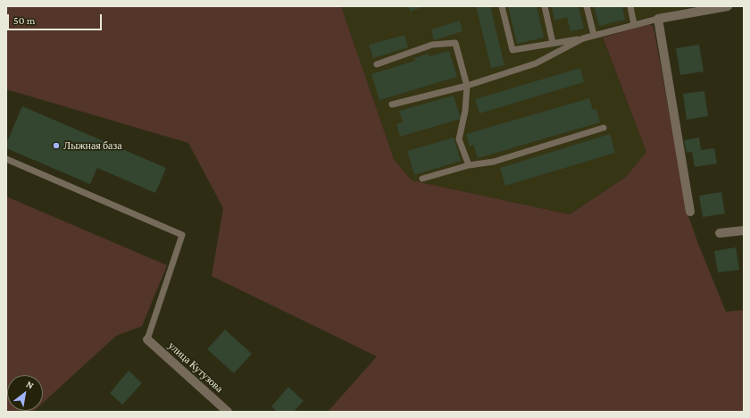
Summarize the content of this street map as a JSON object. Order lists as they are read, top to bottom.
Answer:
{
  "streets": {
    "street": ["улица Кутузова"]
  },
  "places": ["Лыжная база"],
  "scale_bar": "50 m",
  "north": "top right"
}
